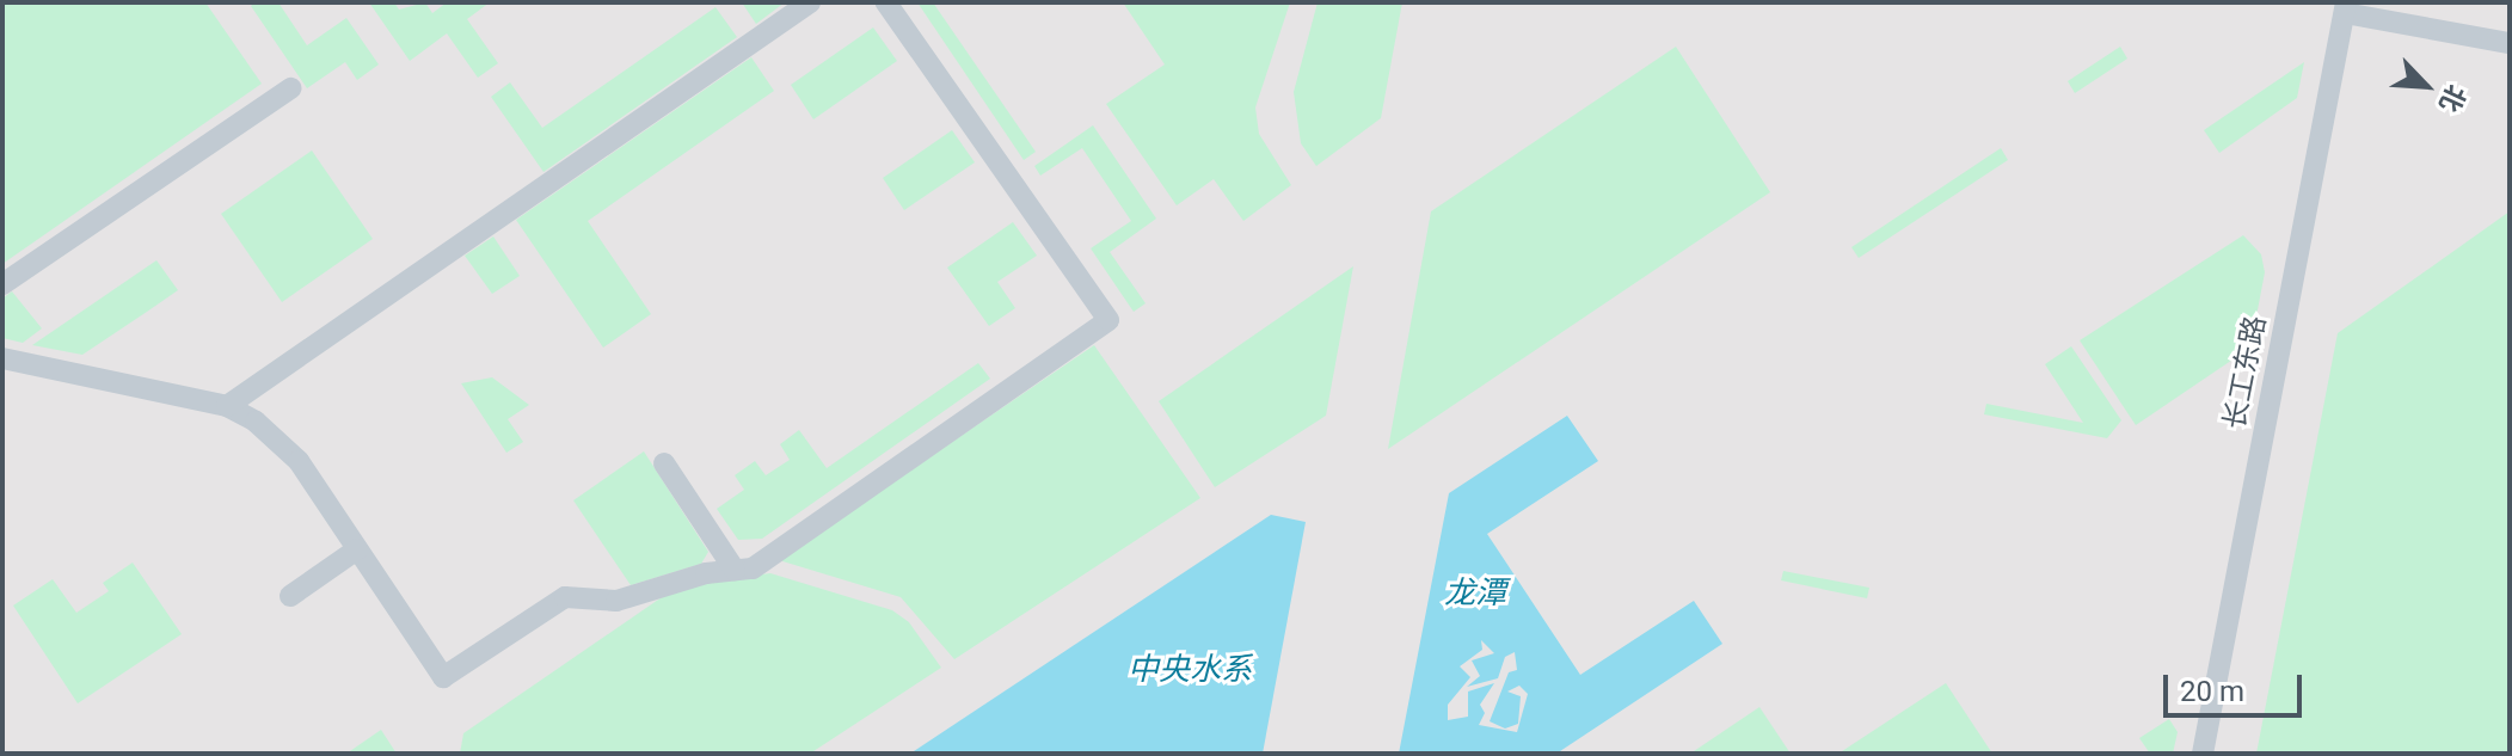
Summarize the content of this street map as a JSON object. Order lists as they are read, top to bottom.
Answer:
{
  "streets": {
    "lane": ["长工东路"]
  },
  "water": ["龙潭", "中央水系"],
  "scale_bar": "20 m",
  "north": "bottom right"
}
